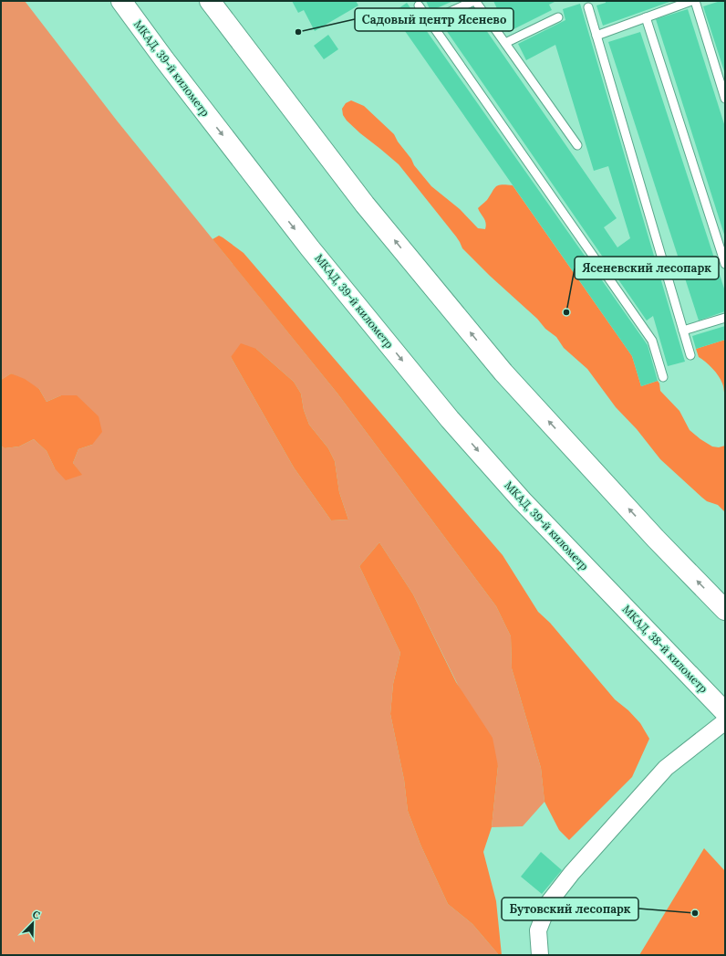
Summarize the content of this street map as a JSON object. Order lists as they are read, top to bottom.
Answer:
{
  "streets": {
    "highway": ["МКАД, 39-й километр", "МКАД, 38-й километр"]
  },
  "crossings": [
    ["МКАД, 39-й километр", "МКАД, 38-й километр"]
  ],
  "places": ["Садовый центр Ясенево", "Ясеневский лесопарк", "Бутовский лесопарк"],
  "north": "top right"
}
